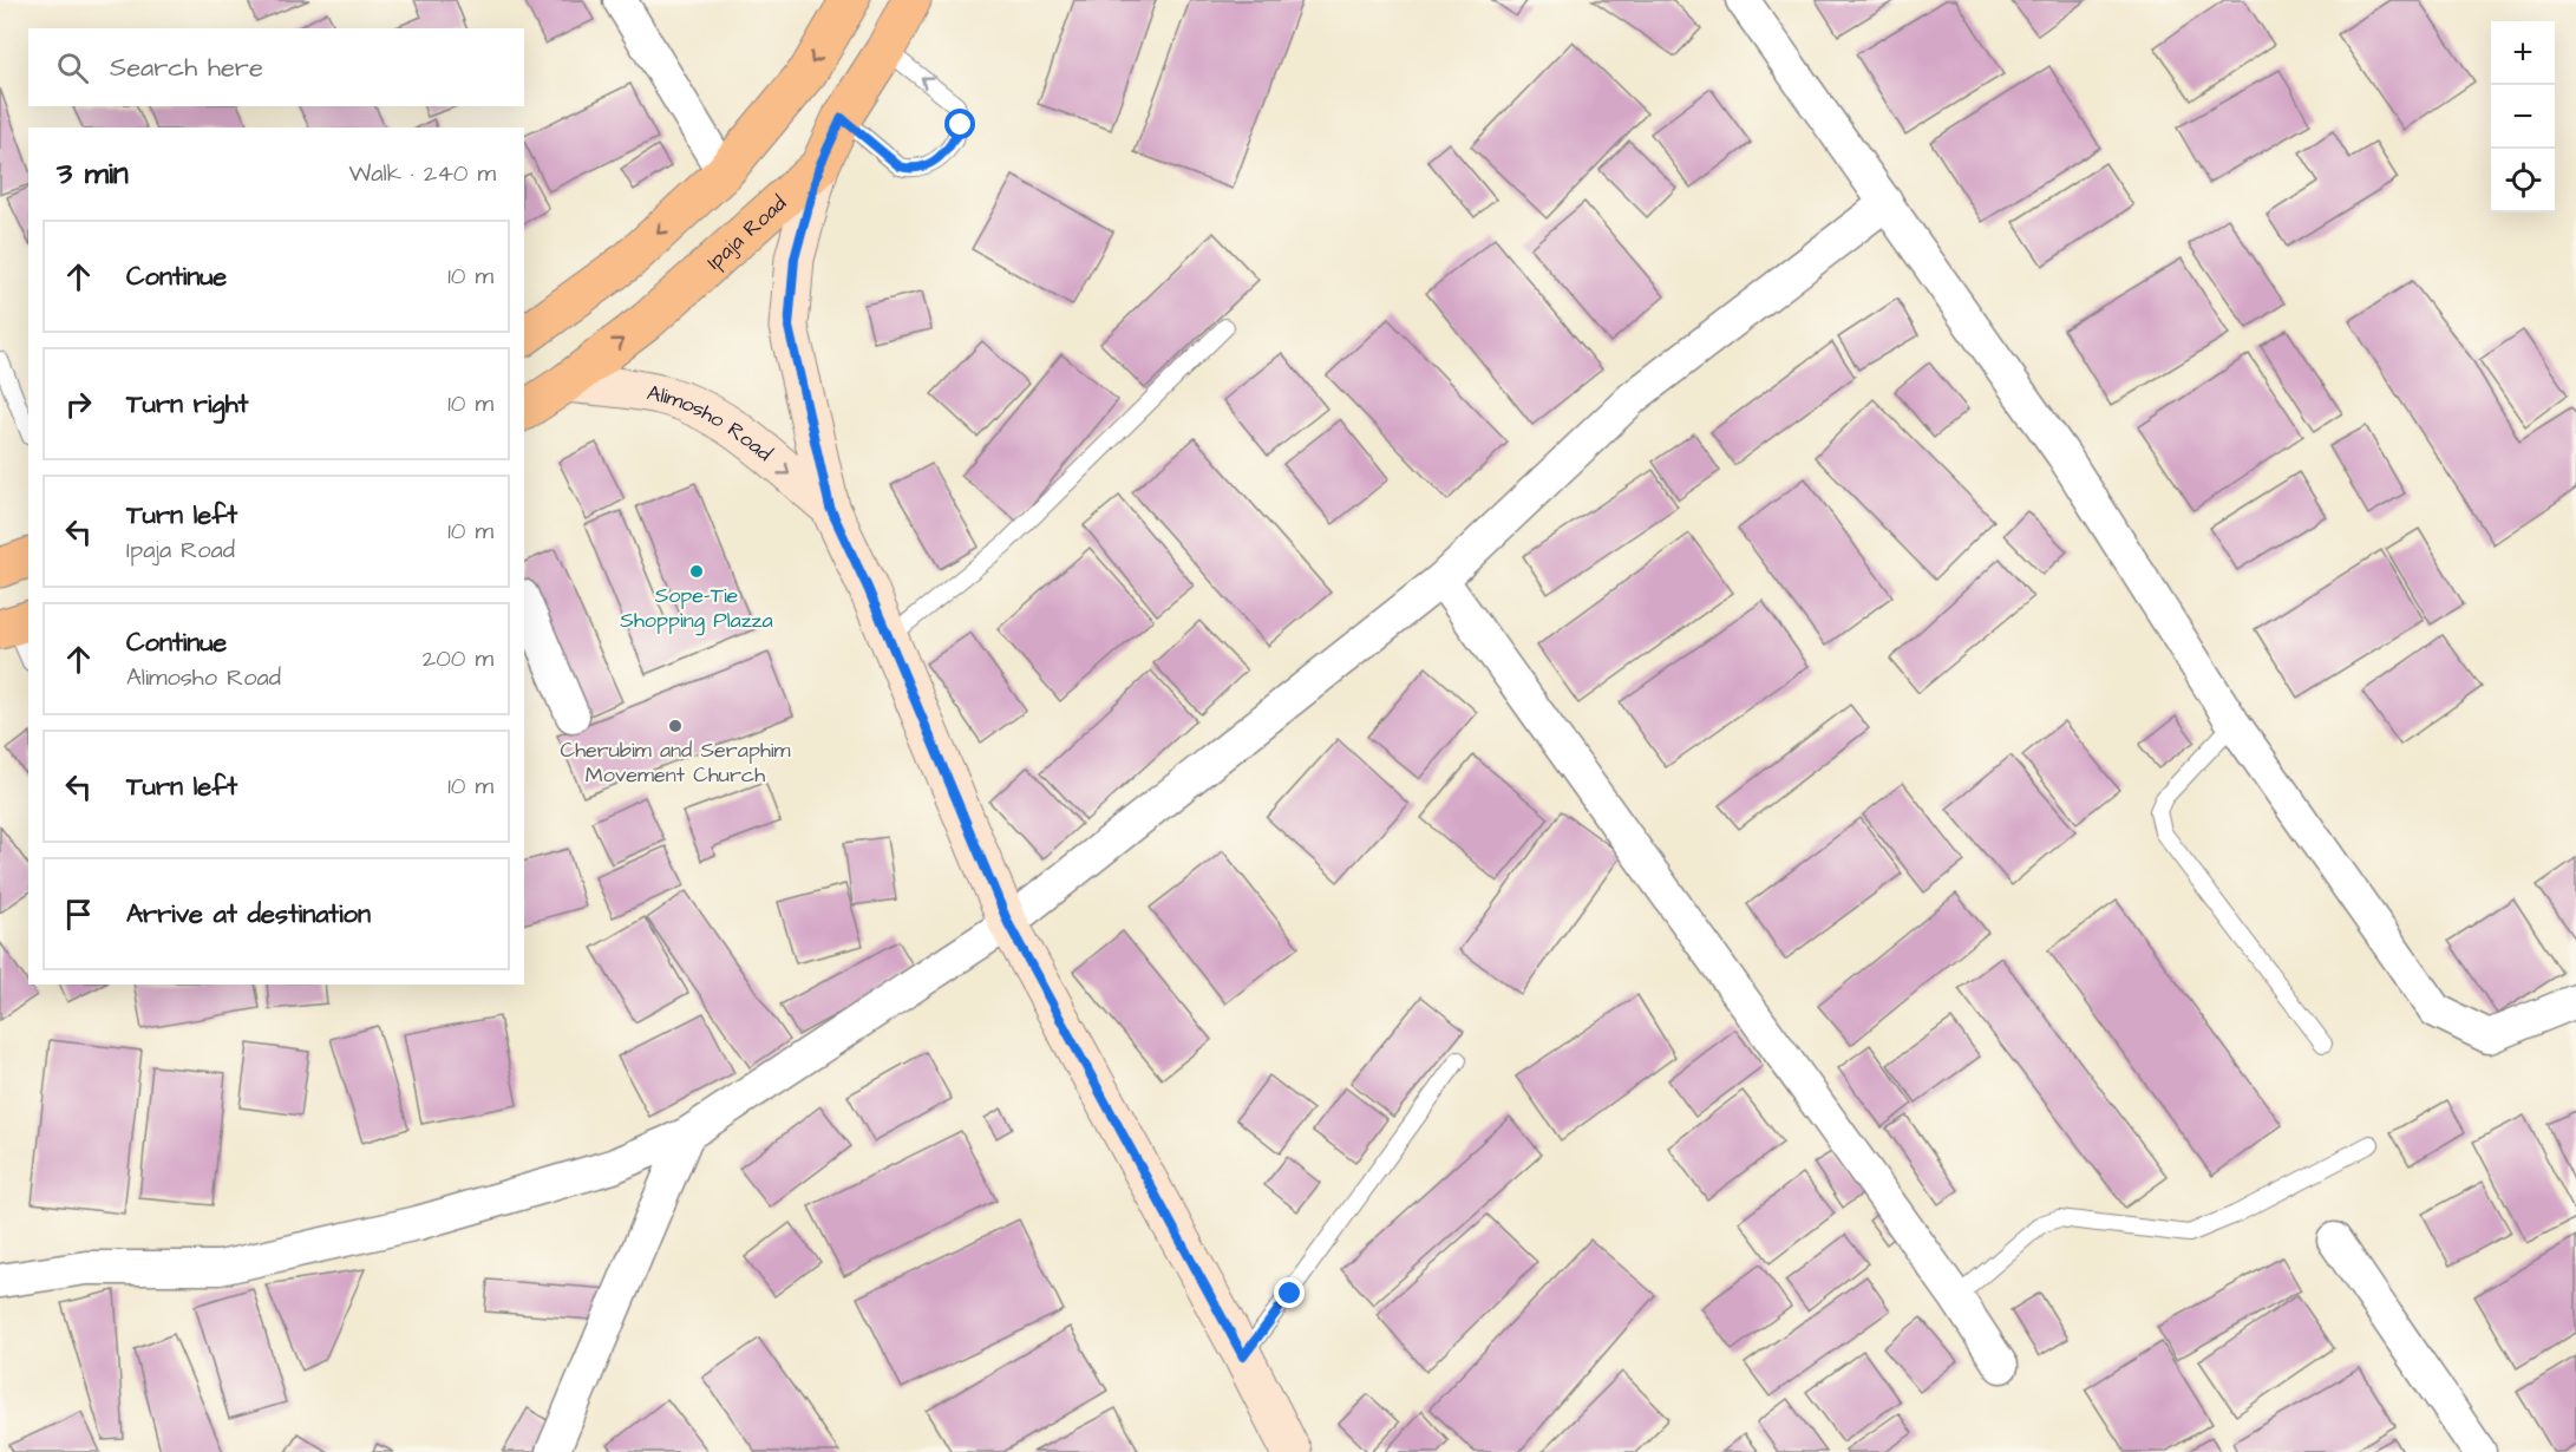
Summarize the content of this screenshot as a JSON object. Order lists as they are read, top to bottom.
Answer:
{
  "streets": {
    "main road": ["Ipaja Road", "Alimosho Road"]
  },
  "crossings": [
    ["Ipaja Road", "Alimosho Road"]
  ],
  "places": ["Sope-Tie Shopping Plazza", "Cherubim and Seraphim Movement Church"],
  "page": {
    "map_buttons": ["+", "−"],
    "search": "Search here",
    "heading": ["3 min", "Walk · 240 m"],
    "list": [
      ["Continue", "10 m"],
      ["Turn right", "10 m"],
      ["Turn left", "Ipaja Road", "10 m"],
      ["Continue", "Alimosho Road", "200 m"],
      ["Turn left", "10 m"],
      "Arrive at destination"
    ]
  }
}
